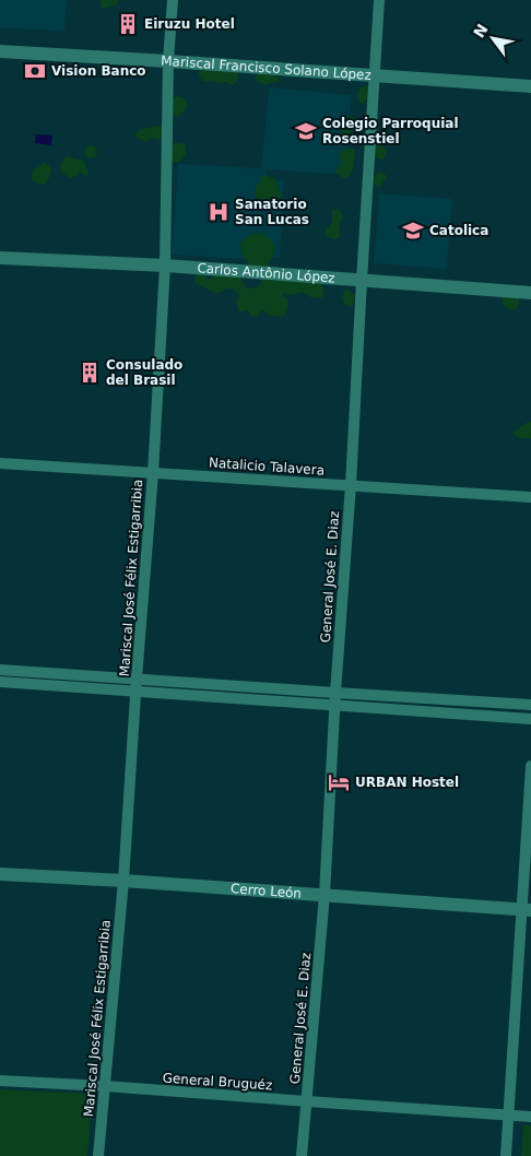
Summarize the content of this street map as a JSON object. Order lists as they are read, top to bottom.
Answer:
{
  "streets": {
    "street": [
      "Mariscal Francisco Solano López",
      "Carlos Antônio López",
      "Natalicio Talavera",
      "General José E. Diaz",
      "Mariscal José Félix Estigarribia",
      "Cerro León",
      "General Bruguéz"
    ]
  },
  "crossings": [
    ["Mariscal Francisco Solano López", "General José E. Diaz"],
    ["Mariscal Francisco Solano López", "Mariscal José Félix Estigarribia"],
    ["Carlos Antônio López", "General José E. Diaz"],
    ["Carlos Antônio López", "Mariscal José Félix Estigarribia"],
    ["Natalicio Talavera", "General José E. Diaz"],
    ["Natalicio Talavera", "Mariscal José Félix Estigarribia"],
    ["General José E. Diaz", "Cerro León"],
    ["General José E. Diaz", "General Bruguéz"],
    ["Mariscal José Félix Estigarribia", "Cerro León"],
    ["Mariscal José Félix Estigarribia", "General Bruguéz"]
  ],
  "places": {
    "building": ["Eiruzu Hotel", "Consulado del Brasil"],
    "bank": ["Vision Banco"],
    "school or university": ["Colegio Parroquial Rosenstiel", "Catolica"],
    "hospital": ["Sanatorio San Lucas"],
    "hotel": ["URBAN Hostel"]
  },
  "north": "top left"
}
